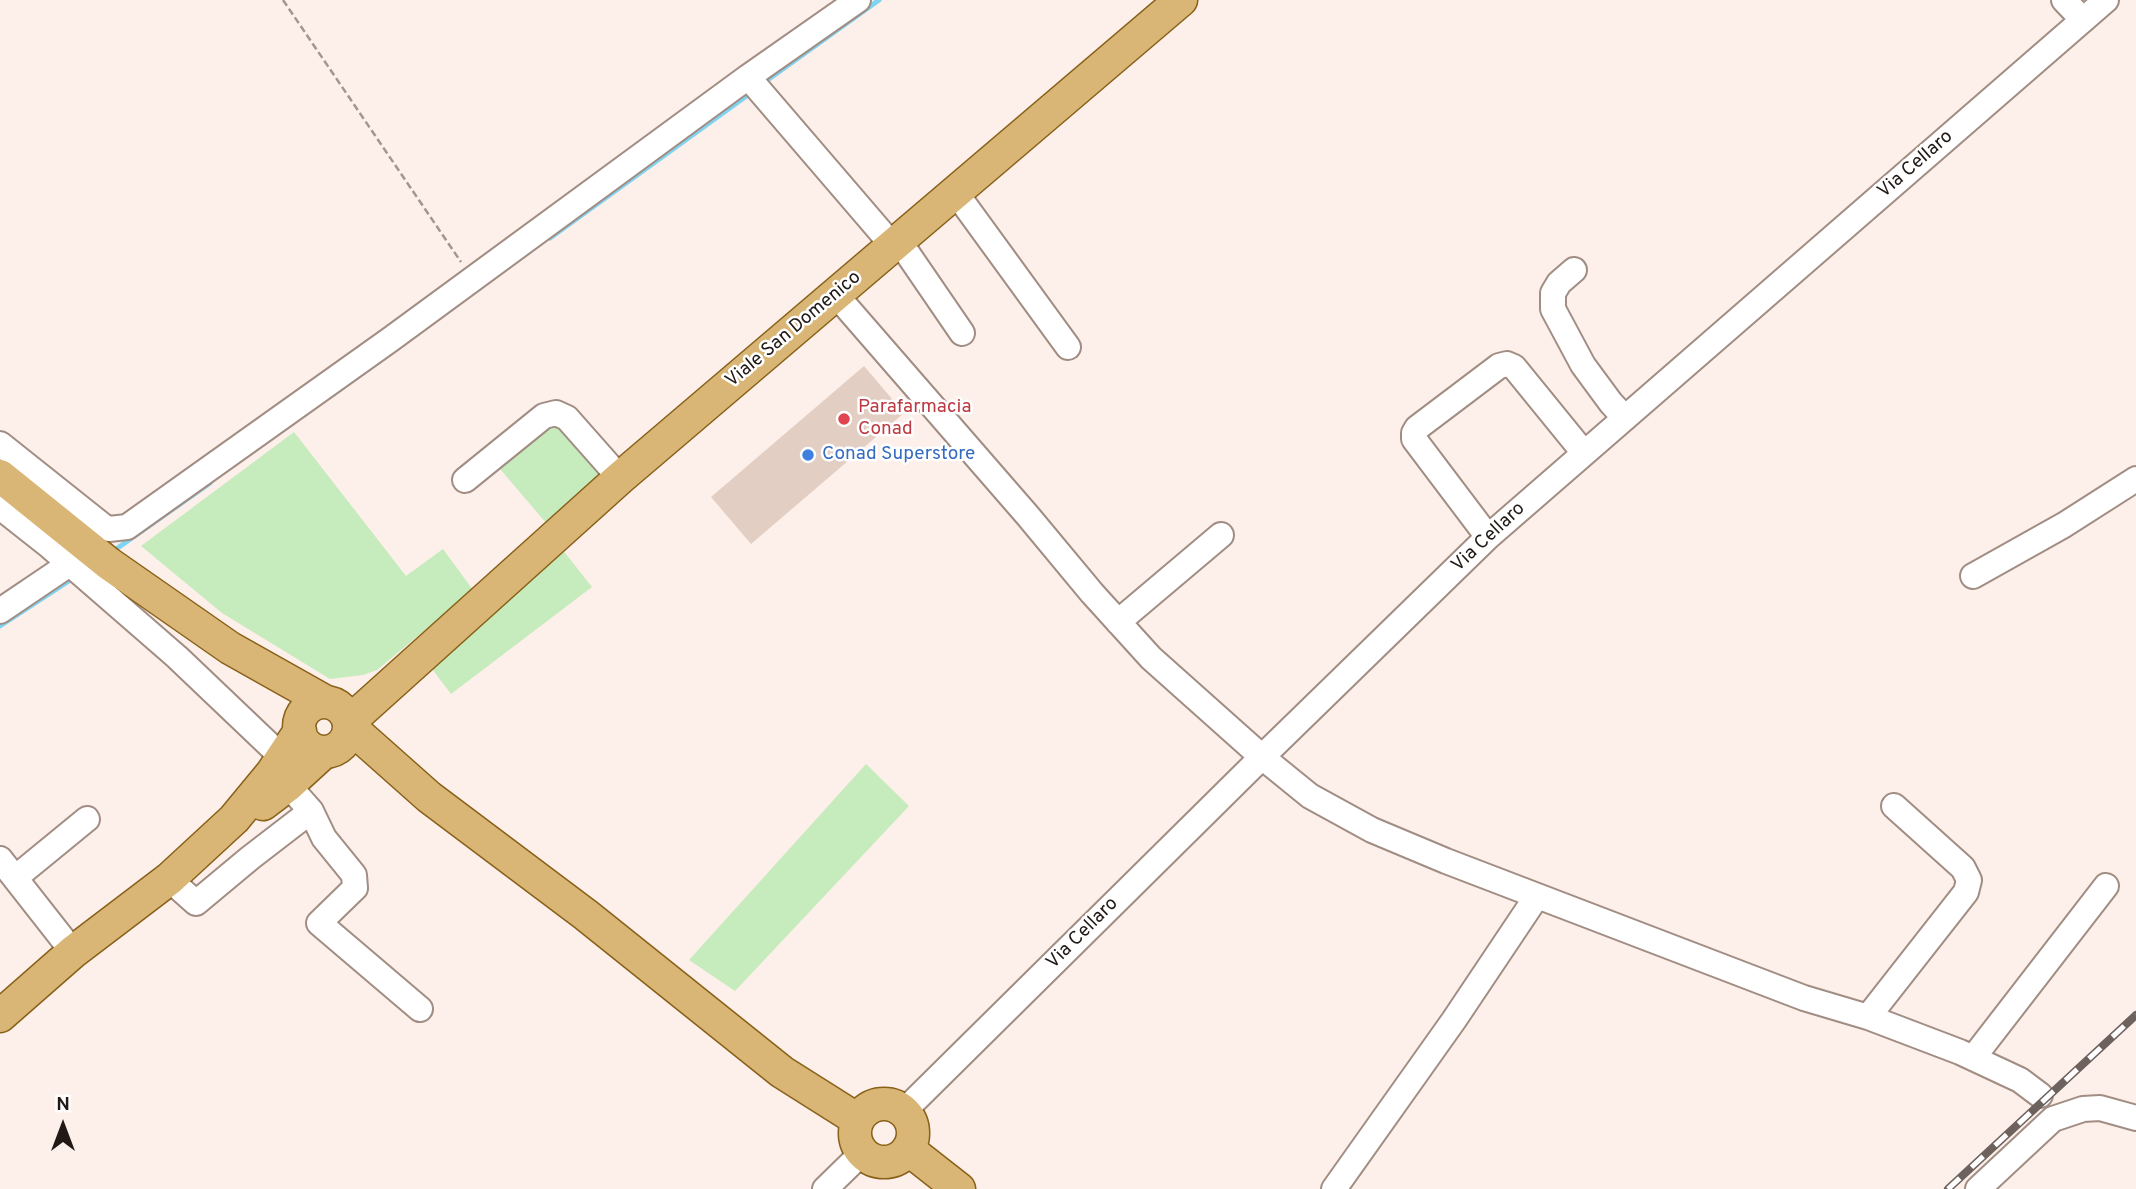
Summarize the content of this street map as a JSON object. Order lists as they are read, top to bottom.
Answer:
{
  "streets": {
    "main road": ["Viale San Domenico"],
    "street": ["Via Cellaro"]
  },
  "places": ["Parafarmacia Conad", "Conad Superstore"],
  "north": "top"
}
